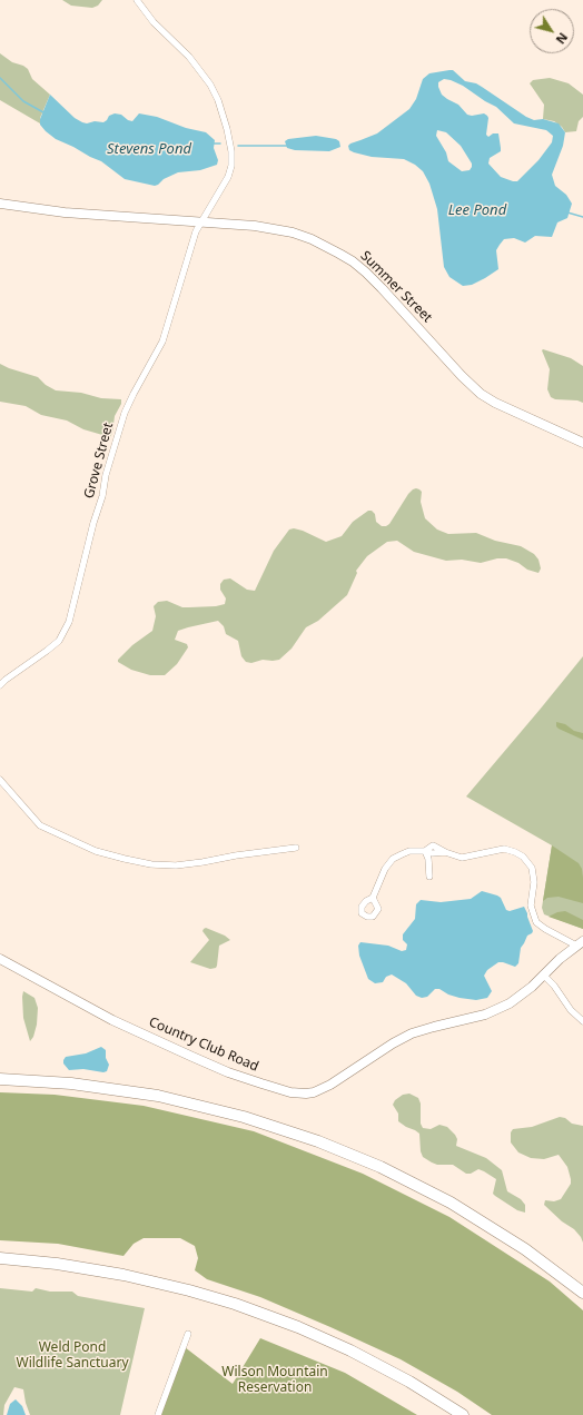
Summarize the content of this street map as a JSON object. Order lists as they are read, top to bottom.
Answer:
{
  "streets": {
    "main road": ["Summer Street", "Country Club Road"],
    "street": ["Grove Street"]
  },
  "crossings": [
    ["Summer Street", "Grove Street"]
  ],
  "water": ["Stevens Pond", "Lee Pond"],
  "parks": ["Weld Pond Wildlife Sanctuary", "Wilson Mountain Reservation"],
  "north": "bottom right"
}
